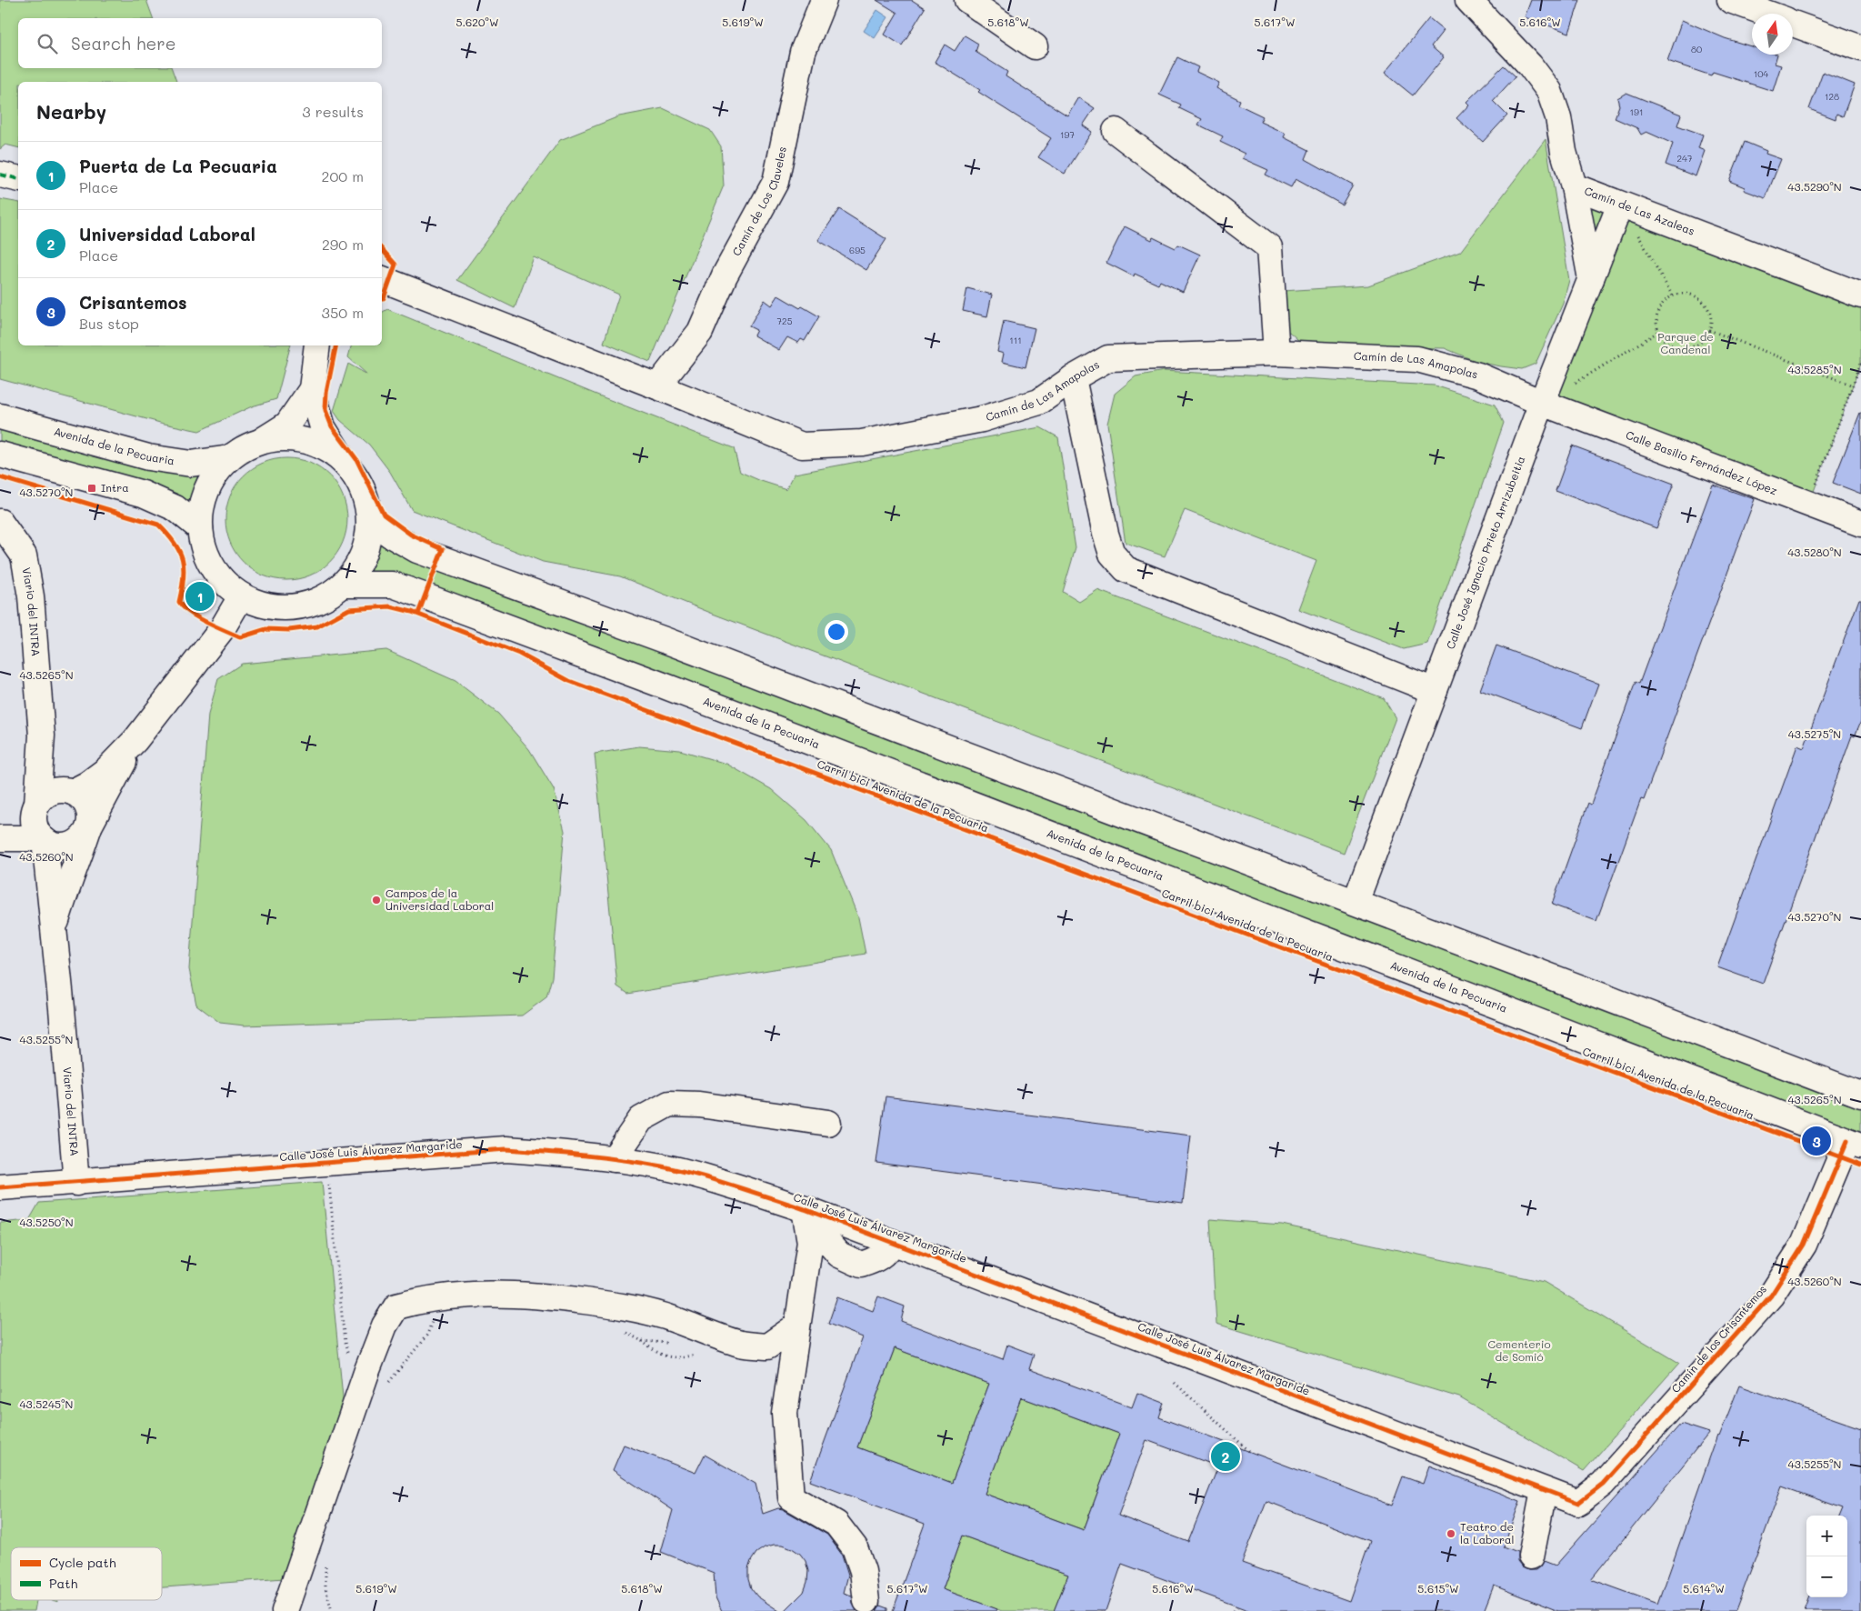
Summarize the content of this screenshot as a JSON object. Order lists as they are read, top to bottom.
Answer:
{
  "streets": {
    "street": [
      "Camín de Los Claveles",
      "Camín de Las Azaleas",
      "Camín de Las Amapolas",
      "Avenida de la Pecuaria",
      "Calle Basilio Fernández López",
      "Calle José Ignacio Prieto Arrizubeitia",
      "Viario del INTRA",
      "Calle José Luis Álvarez Margaride",
      "Camín de los Crisantemos"
    ],
    "cycle path": ["Carril bici Avenida de la Pecuaria"]
  },
  "crossings": [
    ["Camín de Los Claveles", "Camín de Las Amapolas"],
    ["Camín de Las Azaleas", "Calle José Ignacio Prieto Arrizubeitia"],
    ["Camín de Las Amapolas", "Calle Basilio Fernández López"],
    ["Camín de Las Amapolas", "Calle José Ignacio Prieto Arrizubeitia"],
    ["Avenida de la Pecuaria", "Camín de los Crisantemos"],
    ["Calle Basilio Fernández López", "Calle José Ignacio Prieto Arrizubeitia"],
    ["Viario del INTRA", "Calle José Luis Álvarez Margaride"],
    ["Calle José Luis Álvarez Margaride", "Camín de los Crisantemos"]
  ],
  "parks": ["Parque de Candenal", "Cementerio de Somió"],
  "places": {
    "transit": ["Intra"],
    "other": ["Campos de la Universidad Laboral", "Teatro de la Laboral"]
  },
  "house_numbers": [
    "80",
    "104",
    "128",
    "191",
    "197",
    "247",
    "695",
    "725",
    "111"
  ],
  "legend": ["Cycle path", "Path"],
  "north": "top",
  "page": {
    "search": "Search here",
    "heading": ["Nearby", "3 results"],
    "list": [
      {
        "mark": "1",
        "name": "Puerta de La Pecuaria",
        "note": "Place",
        "value": "200 m"
      },
      {
        "mark": "2",
        "name": "Universidad Laboral",
        "note": "Place",
        "value": "290 m"
      },
      {
        "mark": "3",
        "name": "Crisantemos",
        "note": "Bus stop",
        "value": "350 m"
      }
    ],
    "pins": ["1", "3", "2"],
    "map_buttons": ["+", "−"]
  },
  "coordinates": [
    "5.616°W",
    "5.620°W",
    "5.619°W",
    "5.618°W",
    "5.617°W",
    "43.5290°N",
    "43.5285°N",
    "43.5270°N",
    "43.5280°N",
    "43.5265°N",
    "43.5275°N",
    "43.5260°N",
    "43.5255°N",
    "43.5250°N",
    "43.5245°N",
    "5.615°W",
    "5.614°W"
  ]
}
